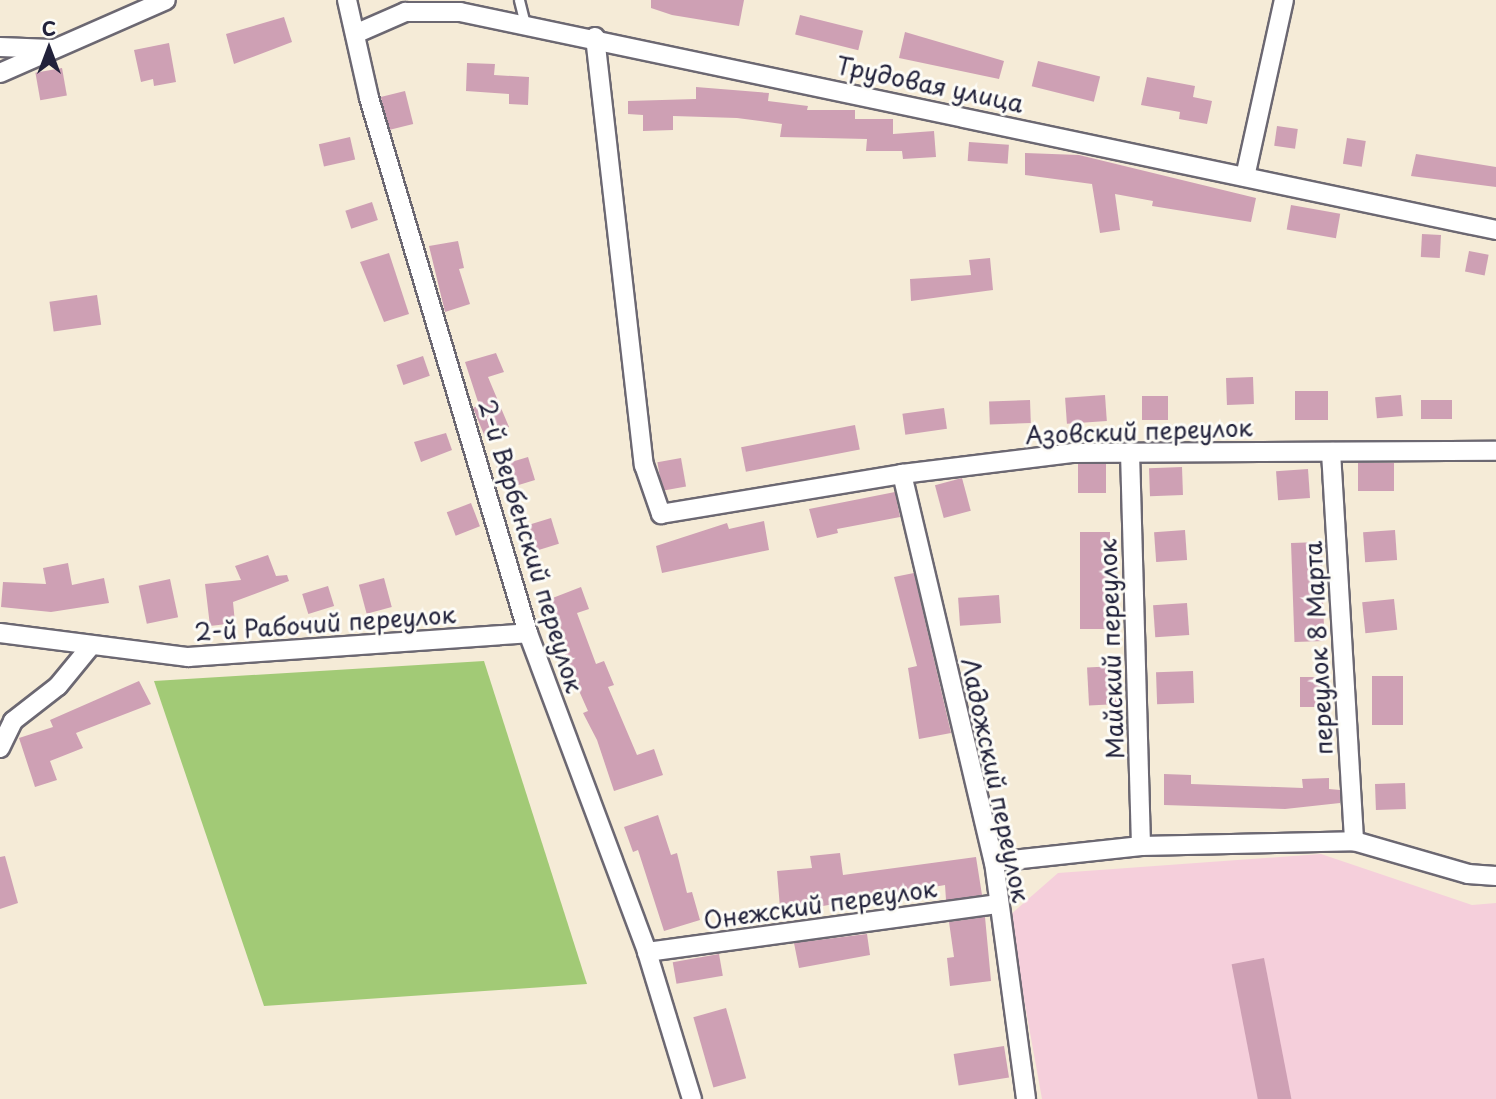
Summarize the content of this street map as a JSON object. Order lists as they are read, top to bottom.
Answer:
{
  "streets": {
    "street": [
      "Трудовая улица",
      "Азовский переулок",
      "2-й Вербенский переулок",
      "2-й Рабочий переулок",
      "переулок 8 Марта",
      "Майский переулок",
      "Ладожский переулок",
      "Онежский переулок"
    ]
  },
  "crossings": [
    ["Трудовая улица", "Азовский переулок"],
    ["Трудовая улица", "2-й Вербенский переулок"],
    ["Азовский переулок", "переулок 8 Марта"],
    ["Азовский переулок", "Майский переулок"],
    ["Азовский переулок", "Ладожский переулок"],
    ["2-й Вербенский переулок", "2-й Рабочий переулок"],
    ["2-й Вербенский переулок", "Онежский переулок"],
    ["Ладожский переулок", "Онежский переулок"]
  ],
  "north": "top"
}
